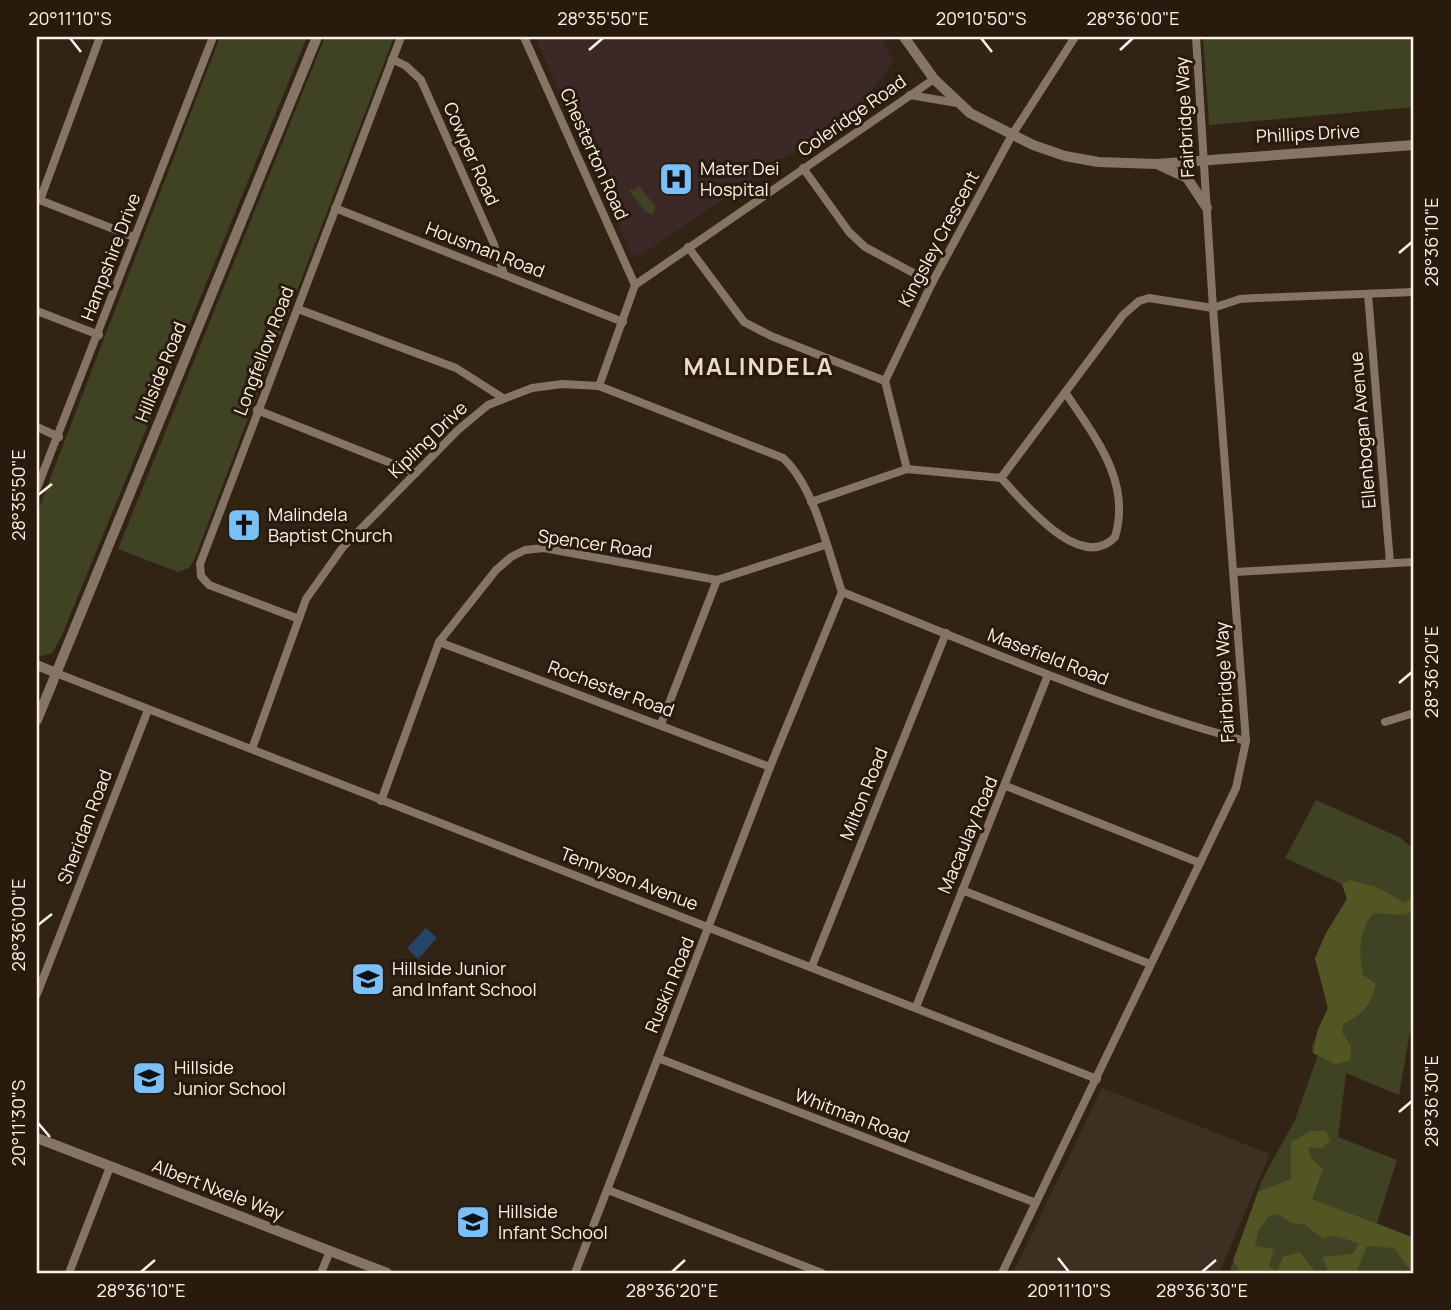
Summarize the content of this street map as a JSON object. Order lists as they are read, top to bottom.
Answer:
{
  "streets": {
    "main road": ["Phillips Drive", "Hillside Road", "Albert Nxele Way"],
    "street": [
      "Coleridge Road",
      "Fairbridge Way",
      "Cowper Road",
      "Chesterton Road",
      "Kingsley Crescent",
      "Housman Road",
      "Hampshire Drive",
      "Longfellow Road",
      "Ellenbogan Avenue",
      "Kipling Drive",
      "Spencer Road",
      "Masefield Road",
      "Rochester Road",
      "Milton Road",
      "Sheridan Road",
      "Macaulay Road",
      "Tennyson Avenue",
      "Ruskin Road",
      "Whitman Road"
    ]
  },
  "crossings": [
    ["Coleridge Road", "Phillips Drive"],
    ["Coleridge Road", "Chesterton Road"],
    ["Fairbridge Way", "Phillips Drive"],
    ["Fairbridge Way", "Masefield Road"],
    ["Fairbridge Way", "Tennyson Avenue"],
    ["Fairbridge Way", "Whitman Road"],
    ["Phillips Drive", "Kingsley Crescent"],
    ["Cowper Road", "Housman Road"],
    ["Cowper Road", "Longfellow Road"],
    ["Housman Road", "Longfellow Road"],
    ["Longfellow Road", "Kipling Drive"],
    ["Hillside Road", "Tennyson Avenue"],
    ["Kipling Drive", "Spencer Road"],
    ["Kipling Drive", "Masefield Road"],
    ["Kipling Drive", "Tennyson Avenue"],
    ["Kipling Drive", "Ruskin Road"],
    ["Spencer Road", "Rochester Road"],
    ["Spencer Road", "Tennyson Avenue"],
    ["Masefield Road", "Milton Road"],
    ["Masefield Road", "Macaulay Road"],
    ["Masefield Road", "Ruskin Road"],
    ["Rochester Road", "Ruskin Road"],
    ["Milton Road", "Tennyson Avenue"],
    ["Sheridan Road", "Tennyson Avenue"],
    ["Macaulay Road", "Tennyson Avenue"],
    ["Tennyson Avenue", "Ruskin Road"],
    ["Ruskin Road", "Whitman Road"]
  ],
  "districts": ["MALINDELA"],
  "places": {
    "hospital": ["Mater Dei Hospital"],
    "church": ["Malindela Baptist Church"],
    "school or university": ["Hillside Junior and Infant School", "Hillside Junior School", "Hillside Infant School"]
  },
  "coordinates": [
    "20°11'10\"S",
    "28°35'50\"E",
    "20°10'50\"S",
    "28°36'00\"E",
    "28°36'10\"E",
    "28°36'20\"E",
    "28°36'30\"E",
    "20°11'30\"S"
  ]
}
